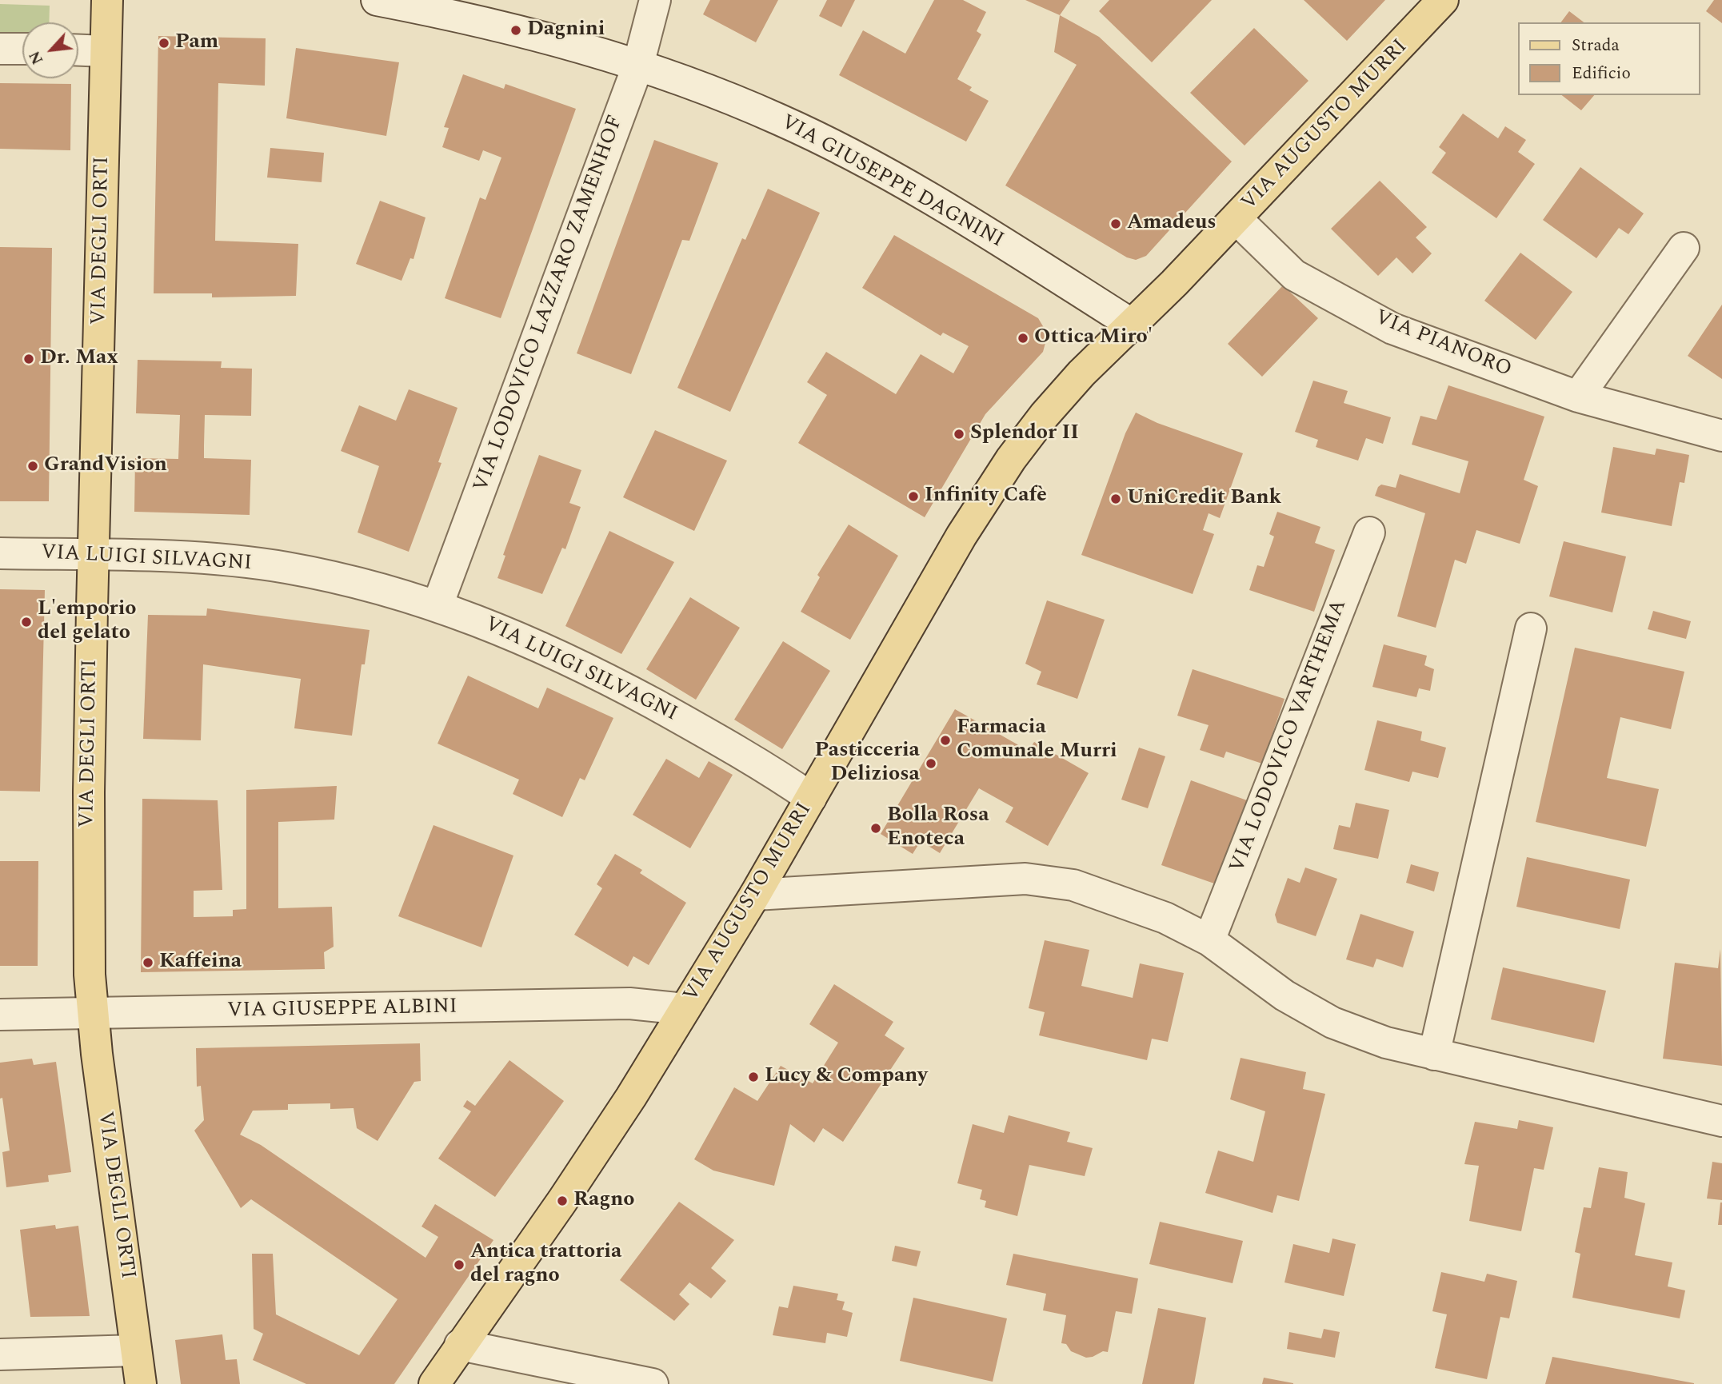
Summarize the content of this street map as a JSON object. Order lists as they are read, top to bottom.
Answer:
{
  "streets": {
    "main road": ["VIA AUGUSTO MURRI", "VIA DEGLI ORTI"],
    "street": [
      "VIA GIUSEPPE DAGNINI",
      "VIA LODOVICO LAZZARO ZAMENHOF",
      "VIA PIANORO",
      "VIA LUIGI SILVAGNI",
      "VIA LODOVICO VARTHEMA",
      "VIA GIUSEPPE ALBINI"
    ]
  },
  "crossings": [
    ["VIA AUGUSTO MURRI", "VIA GIUSEPPE DAGNINI"],
    ["VIA AUGUSTO MURRI", "VIA PIANORO"],
    ["VIA AUGUSTO MURRI", "VIA LUIGI SILVAGNI"],
    ["VIA AUGUSTO MURRI", "VIA GIUSEPPE ALBINI"],
    ["VIA GIUSEPPE DAGNINI", "VIA LODOVICO LAZZARO ZAMENHOF"],
    ["VIA DEGLI ORTI", "VIA LUIGI SILVAGNI"],
    ["VIA DEGLI ORTI", "VIA GIUSEPPE ALBINI"],
    ["VIA LODOVICO LAZZARO ZAMENHOF", "VIA LUIGI SILVAGNI"]
  ],
  "places": [
    "Dagnini",
    "Pam",
    "Amadeus",
    "Ottica Miro'",
    "Dr. Max",
    "Splendor II",
    "GrandVision",
    "Infinity Cafè",
    "UniCredit Bank",
    "L'emporio del gelato",
    "Farmacia Comunale Murri",
    "Pasticceria Deliziosa",
    "Bolla Rosa Enoteca",
    "Kaffeina",
    "Lucy & Company",
    "Ragno",
    "Antica trattoria del ragno"
  ],
  "legend": ["Strada", "Edificio"],
  "north": "bottom left"
}
